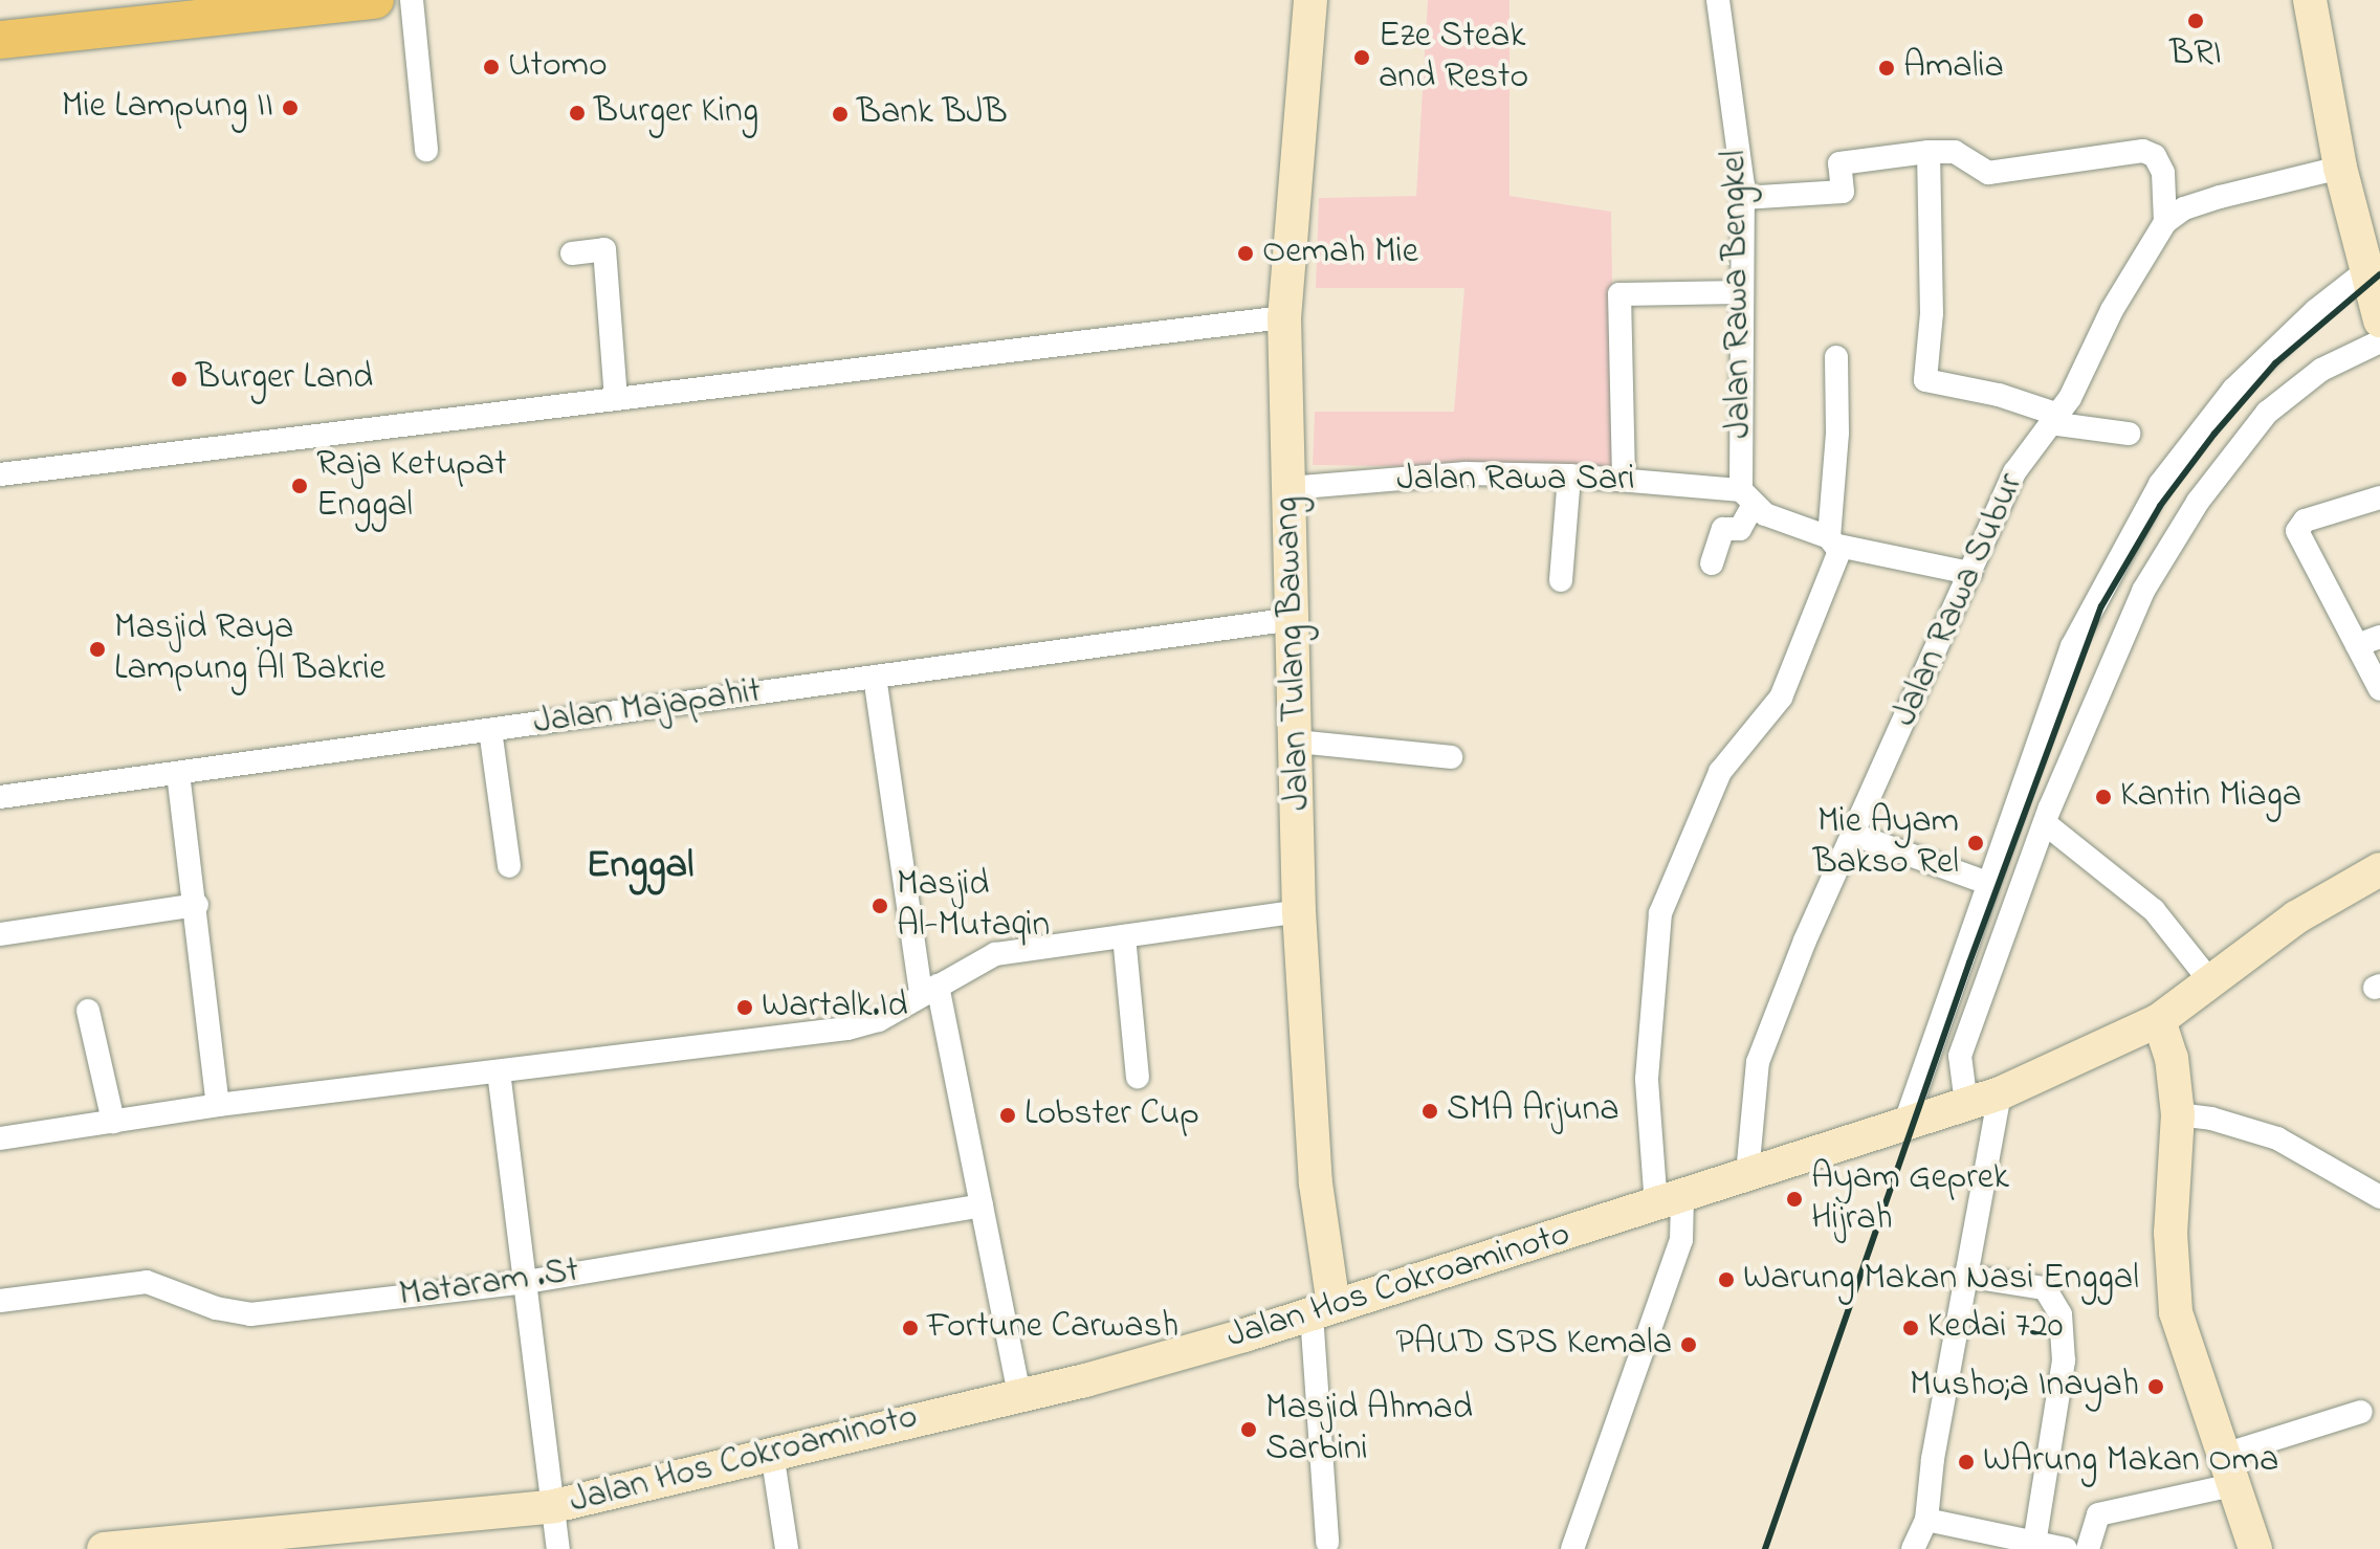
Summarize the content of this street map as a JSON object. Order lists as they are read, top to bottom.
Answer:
{
  "streets": {
    "street": [
      "Jalan Rawa Bengkel",
      "Jalan Rawa Sari",
      "Jalan Rawa Subur",
      "Jalan Tulang Bawang",
      "Jalan Majapahit",
      "Mataram .St",
      "Jalan Hos Cokroaminoto"
    ]
  },
  "crossings": [
    ["Jalan Rawa Bengkel", "Jalan Rawa Sari"],
    ["Jalan Rawa Sari", "Jalan Rawa Subur"],
    ["Jalan Rawa Sari", "Jalan Tulang Bawang"],
    ["Jalan Rawa Subur", "Jalan Hos Cokroaminoto"],
    ["Jalan Tulang Bawang", "Jalan Majapahit"],
    ["Jalan Tulang Bawang", "Jalan Hos Cokroaminoto"]
  ],
  "districts": ["Enggal"],
  "places": [
    "BRI",
    "Eze Steak and Resto",
    "Utomo",
    "Amalia",
    "Mie Lampung II",
    "Burger King",
    "Bank BJB",
    "Oemah Mie",
    "Burger Land",
    "Raja Ketupat Enggal",
    "Masjid Raya Lampung Al Bakrie",
    "Kantin Miaga",
    "Mie Ayam Bakso Rel",
    "Masjid Al-Mutaqin",
    "Wartalk.Id",
    "SMA Arjuna",
    "Lobster Cup",
    "Ayam Geprek Hijrah",
    "Warung Makan Nasi Enggal",
    "Fortune Carwash",
    "Kedai 720",
    "PAUD SPS Kemala",
    "Musho;a Inayah",
    "Masjid Ahmad Sarbini",
    "WArung Makan Oma"
  ]
}
